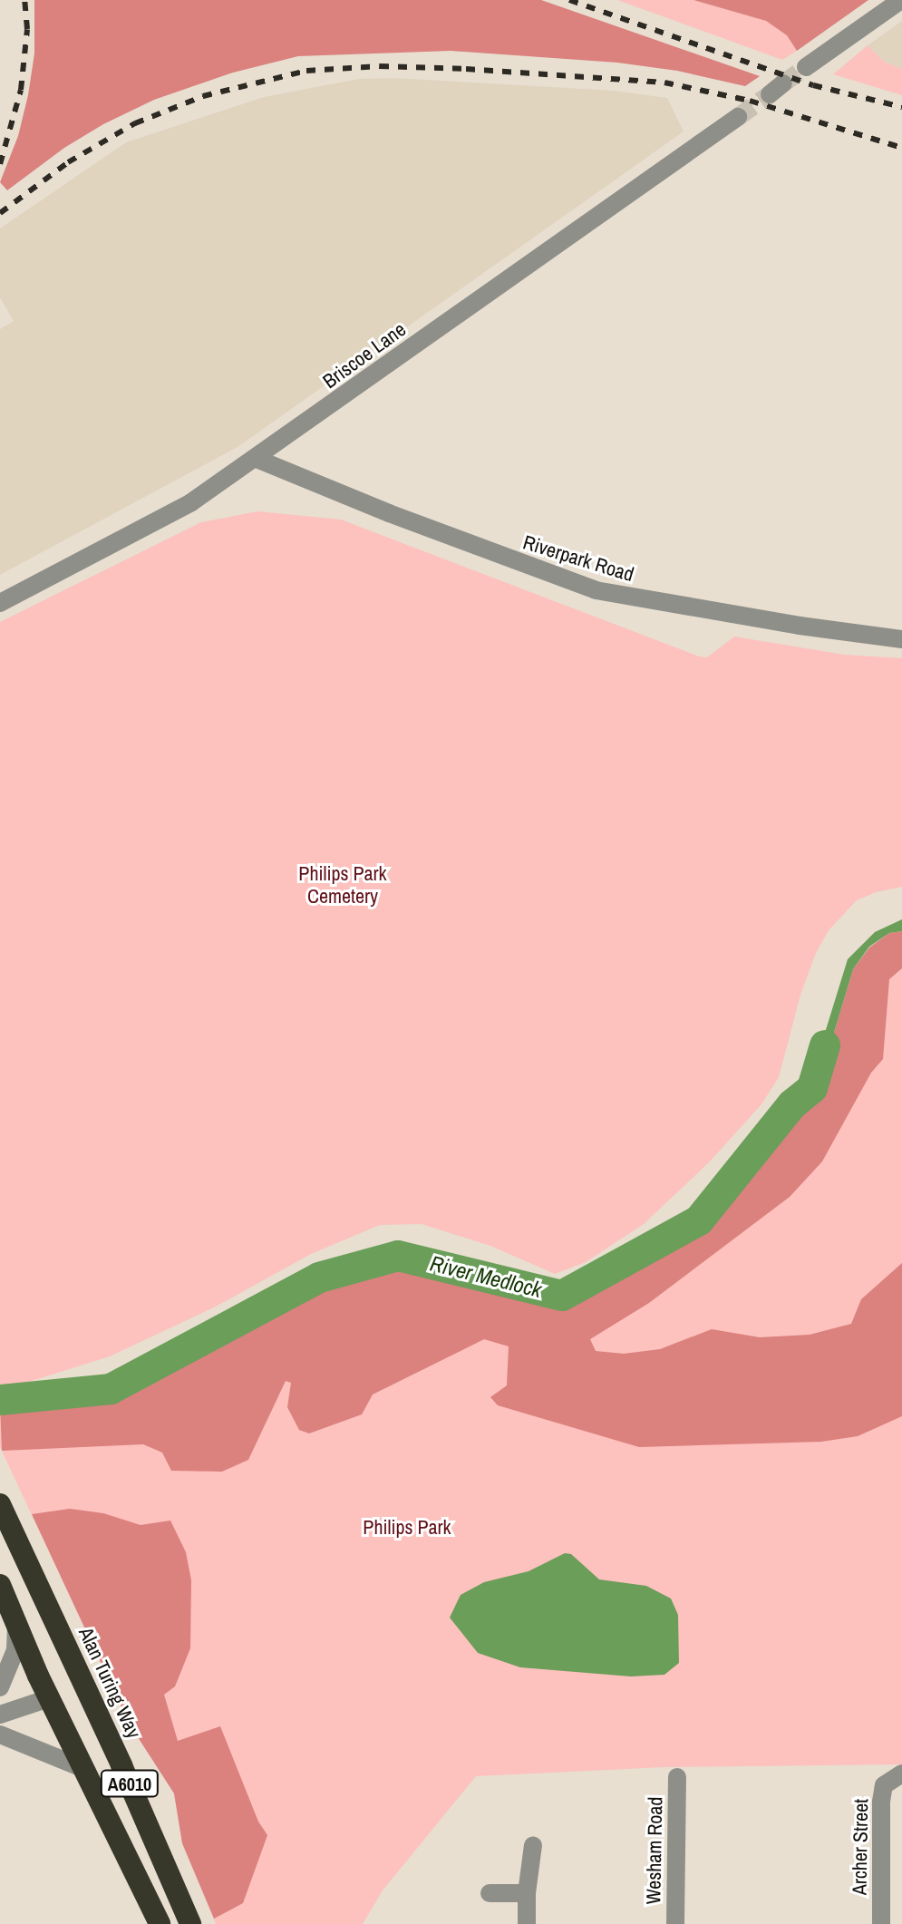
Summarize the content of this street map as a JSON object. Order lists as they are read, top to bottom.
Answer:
{
  "streets": {
    "highway": ["Alan Turing Way", "A6010"],
    "street": [
      "Briscoe Lane",
      "Riverpark Road",
      "Archer Street",
      "Wesham Road"
    ]
  },
  "crossings": [
    ["Briscoe Lane", "Riverpark Road"]
  ],
  "water": ["River Medlock"],
  "parks": ["Philips Park Cemetery", "Philips Park"]
}
